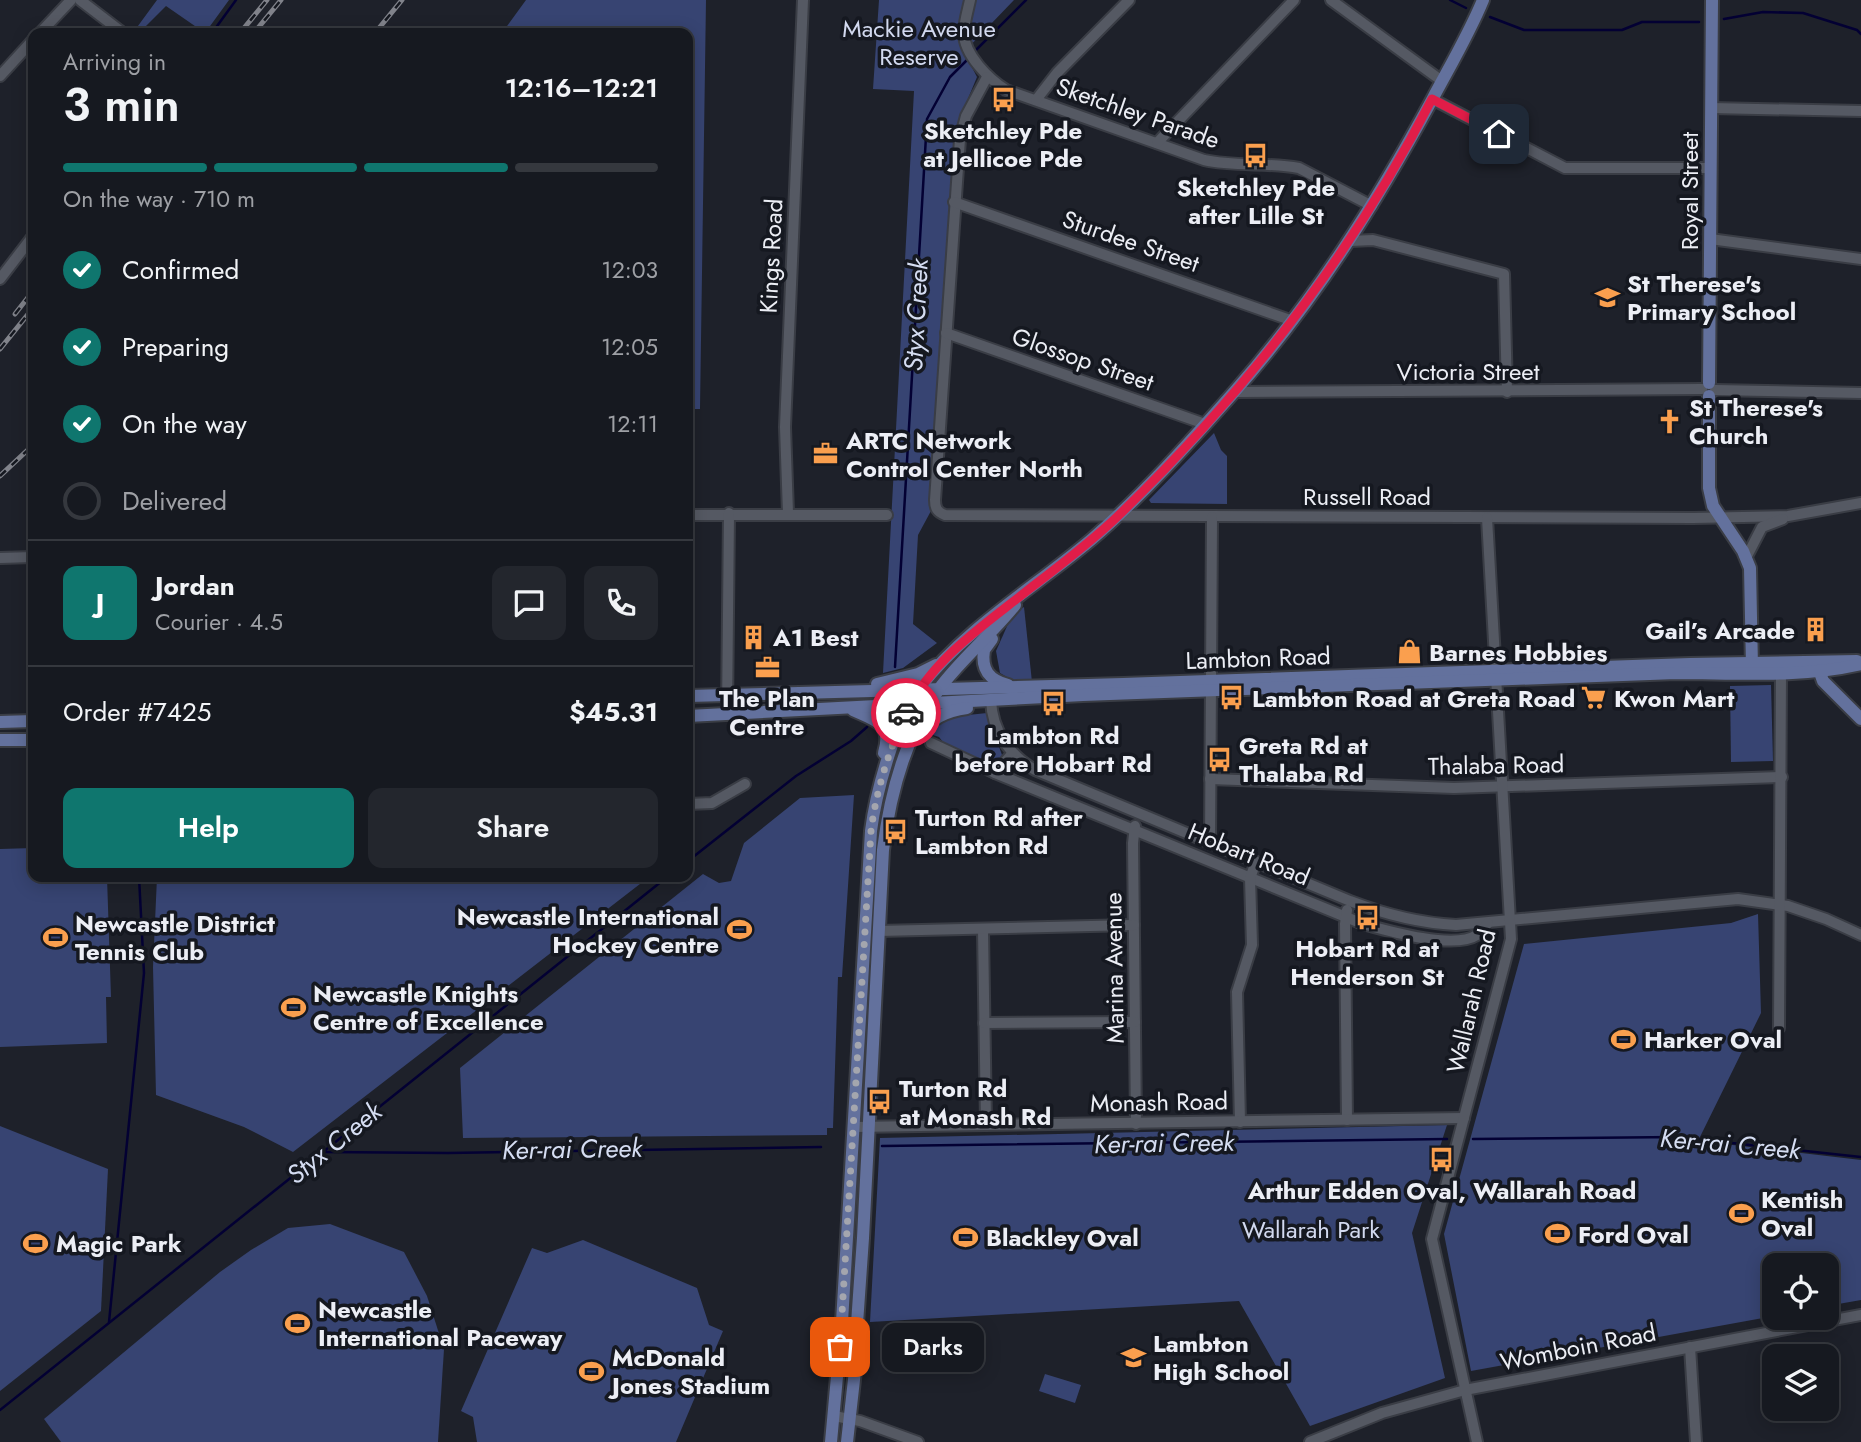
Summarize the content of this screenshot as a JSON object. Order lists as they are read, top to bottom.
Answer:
{
  "streets": {
    "main road": ["Royal Street", "Lambton Road"],
    "street": [
      "Sketchley Parade",
      "Sturdee Street",
      "Kings Road",
      "Glossop Street",
      "Victoria Street",
      "Russell Road",
      "Thalaba Road",
      "Hobart Road",
      "Marina Avenue",
      "Wallarah Road",
      "Monash Road",
      "Womboin Road"
    ]
  },
  "crossings": [
    ["Royal Street", "Victoria Street"],
    ["Royal Street", "Russell Road"],
    ["Glossop Street", "Russell Road"],
    ["Russell Road", "Wallarah Road"],
    ["Lambton Road", "Hobart Road"],
    ["Lambton Road", "Wallarah Road"],
    ["Thalaba Road", "Wallarah Road"],
    ["Hobart Road", "Marina Avenue"],
    ["Hobart Road", "Wallarah Road"],
    ["Marina Avenue", "Monash Road"],
    ["Wallarah Road", "Monash Road"],
    ["Wallarah Road", "Womboin Road"]
  ],
  "water": ["Styx Creek", "Ker-rai Creek"],
  "parks": ["Mackie Avenue Reserve", "Wallarah Park"],
  "places": {
    "bus stop": [
      "Sketchley Pde at Jellicoe Pde",
      "Sketchley Pde after Lille St",
      "Lambton Road at Greta Road",
      "Lambton Rd before Hobart Rd",
      "Greta Rd at Thalaba Rd",
      "Turton Rd after Lambton Rd",
      "Hobart Rd at Henderson St",
      "Turton Rd at Monash Rd",
      "Arthur Edden Oval, Wallarah Road"
    ],
    "school or university": ["St Therese's Primary School", "Lambton High School"],
    "church": ["St Therese's Church"],
    "office": ["ARTC Network Control Center North", "The Plan Centre"],
    "building": ["Gail’s Arcade", "A1 Best"],
    "shop": ["Barnes Hobbies"],
    "supermarket": ["Kwon Mart"],
    "sports": [
      "Newcastle International Hockey Centre",
      "Newcastle District Tennis Club",
      "Newcastle Knights Centre of Excellence",
      "Harker Oval",
      "Kentish Oval",
      "Ford Oval",
      "Blackley Oval",
      "Magic Park",
      "Newcastle International Paceway",
      "McDonald Jones Stadium"
    ],
    "other": ["Darks"]
  },
  "page": {
    "heading": ["3 min", "Arriving in", "12:16–12:21"],
    "panel": [
      "Jordan",
      "Courier · 4.5",
      "Order #7425",
      "$45.31"
    ],
    "bar": "On the way · 710 m",
    "list": [
      ["Confirmed", "12:03"],
      ["Preparing", "12:05"],
      ["On the way", "12:11"],
      "Delivered"
    ],
    "round": "J",
    "buttons": ["Help", "Share"],
    "bubble": "Darks"
  }
}
